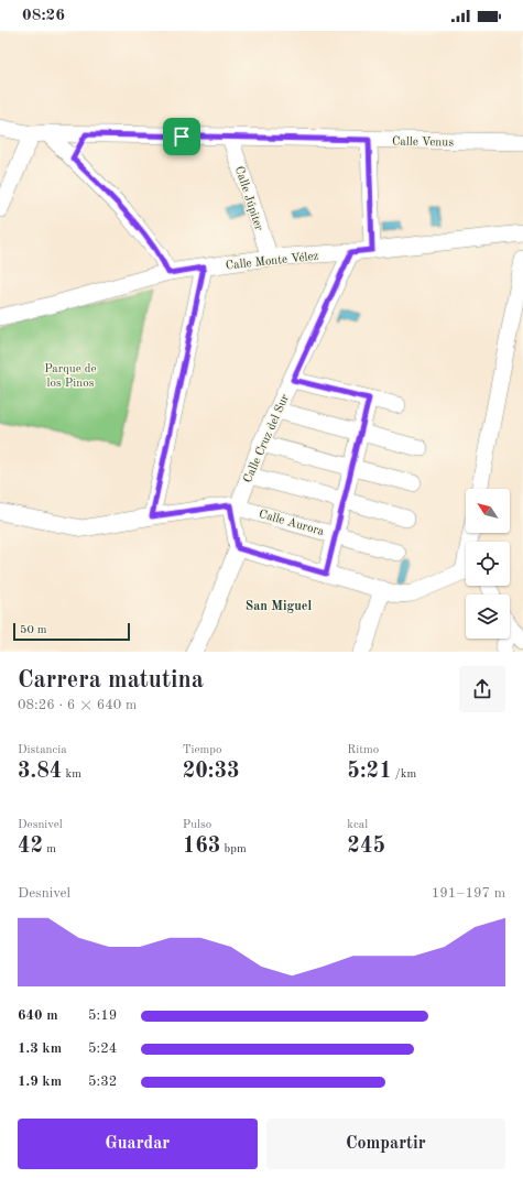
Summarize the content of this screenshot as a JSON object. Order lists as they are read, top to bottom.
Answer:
{
  "streets": {
    "street": [
      "Calle Venus",
      "Calle Júpiter",
      "Calle Monte Vélez",
      "Calle Cruz del Sur",
      "Calle Aurora"
    ]
  },
  "crossings": [
    ["Calle Venus", "Calle Júpiter"],
    ["Calle Júpiter", "Calle Monte Vélez"],
    ["Calle Monte Vélez", "Calle Cruz del Sur"],
    ["Calle Cruz del Sur", "Calle Aurora"]
  ],
  "districts": ["San Miguel"],
  "parks": ["Parque de los Pinos"],
  "scale_bar": "50 m",
  "north": "top left",
  "page": {
    "status": "08:26",
    "scale": "50 m",
    "heading": ["Carrera matutina", "08:26 · 6 × 640 m"],
    "stats": [
      ["Distancia", "3.84 km"],
      ["Tiempo", "20:33"],
      ["Ritmo", "5:21 /km"],
      ["Desnivel", "42 m"],
      ["Pulso", "163 bpm"],
      ["kcal", "245"]
    ],
    "chart": ["Desnivel", "191–197 m"],
    "list": [
      {
        "name": "640 m",
        "note": "5:19"
      },
      {
        "name": "1.3 km",
        "note": "5:24"
      },
      {
        "name": "1.9 km",
        "note": "5:32"
      }
    ],
    "buttons": ["Guardar", "Compartir"]
  }
}
